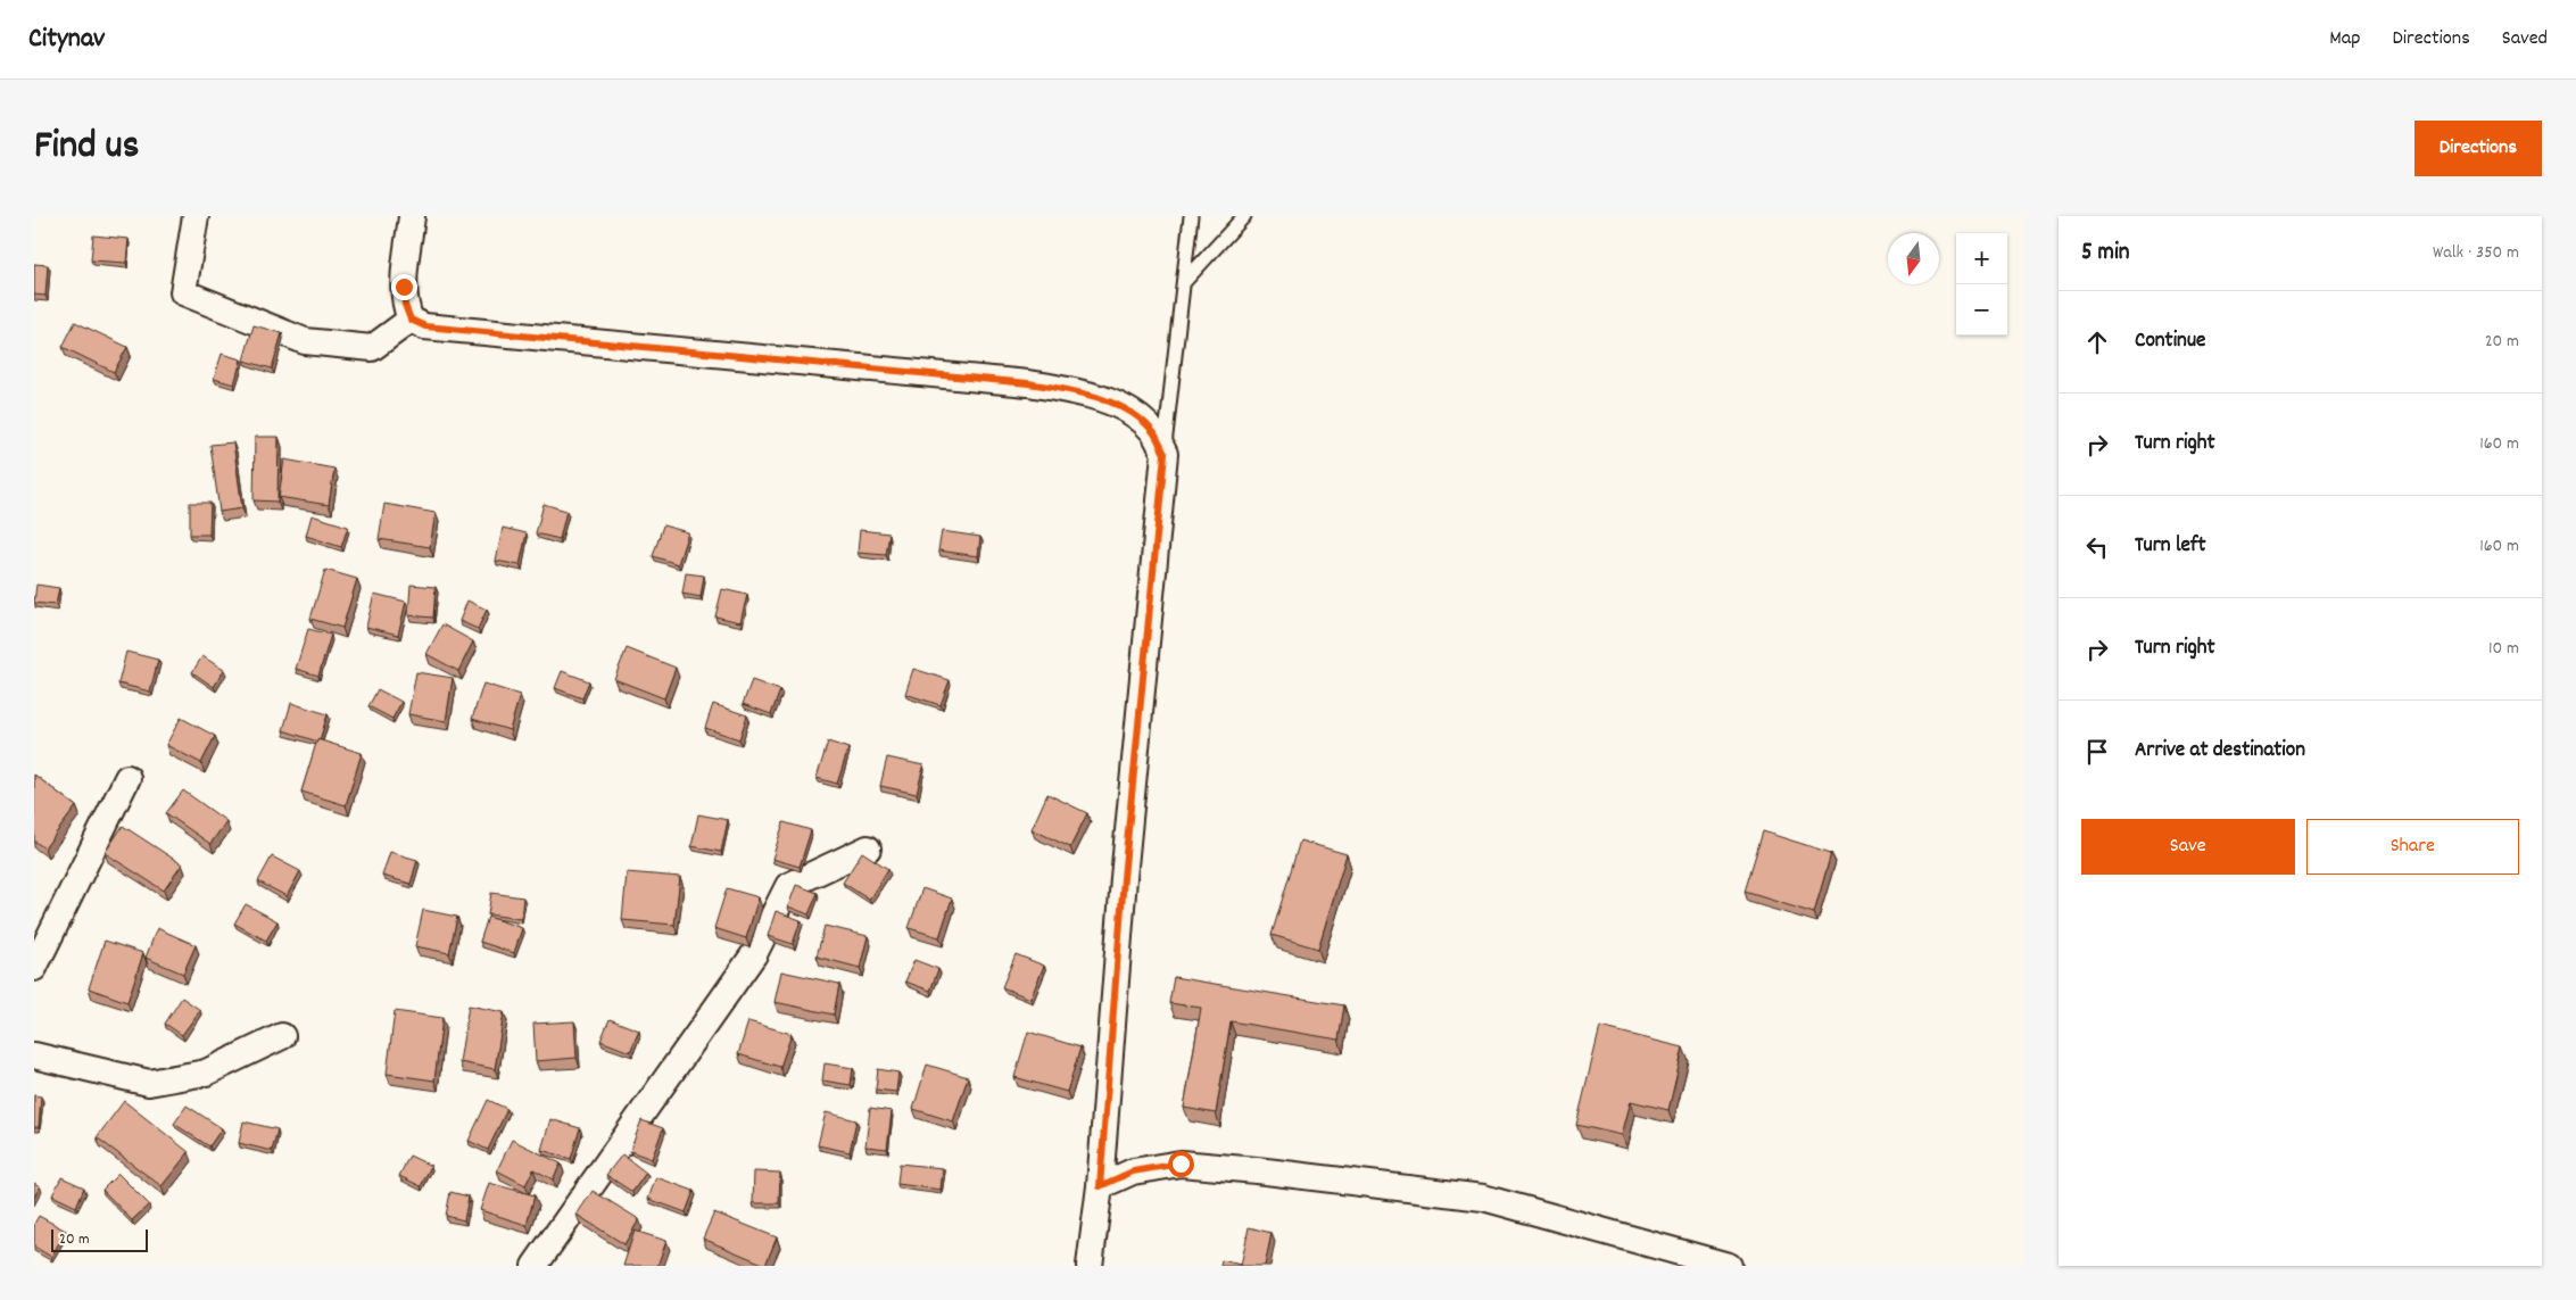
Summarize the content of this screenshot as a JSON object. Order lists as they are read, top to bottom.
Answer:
{
  "scale_bar": "20 m",
  "north": "bottom",
  "page": {
    "header": "Citynav",
    "nav": ["Map", "Directions", "Saved"],
    "title": "Find us",
    "buttons": [
      "Directions",
      ["Save", "Share"]
    ],
    "heading": ["5 min", "Walk · 350 m"],
    "map_buttons": ["+", "−"],
    "list": [
      ["Continue", "20 m"],
      ["Turn right", "160 m"],
      ["Turn left", "160 m"],
      ["Turn right", "10 m"],
      "Arrive at destination"
    ],
    "scale": "20 m"
  }
}
